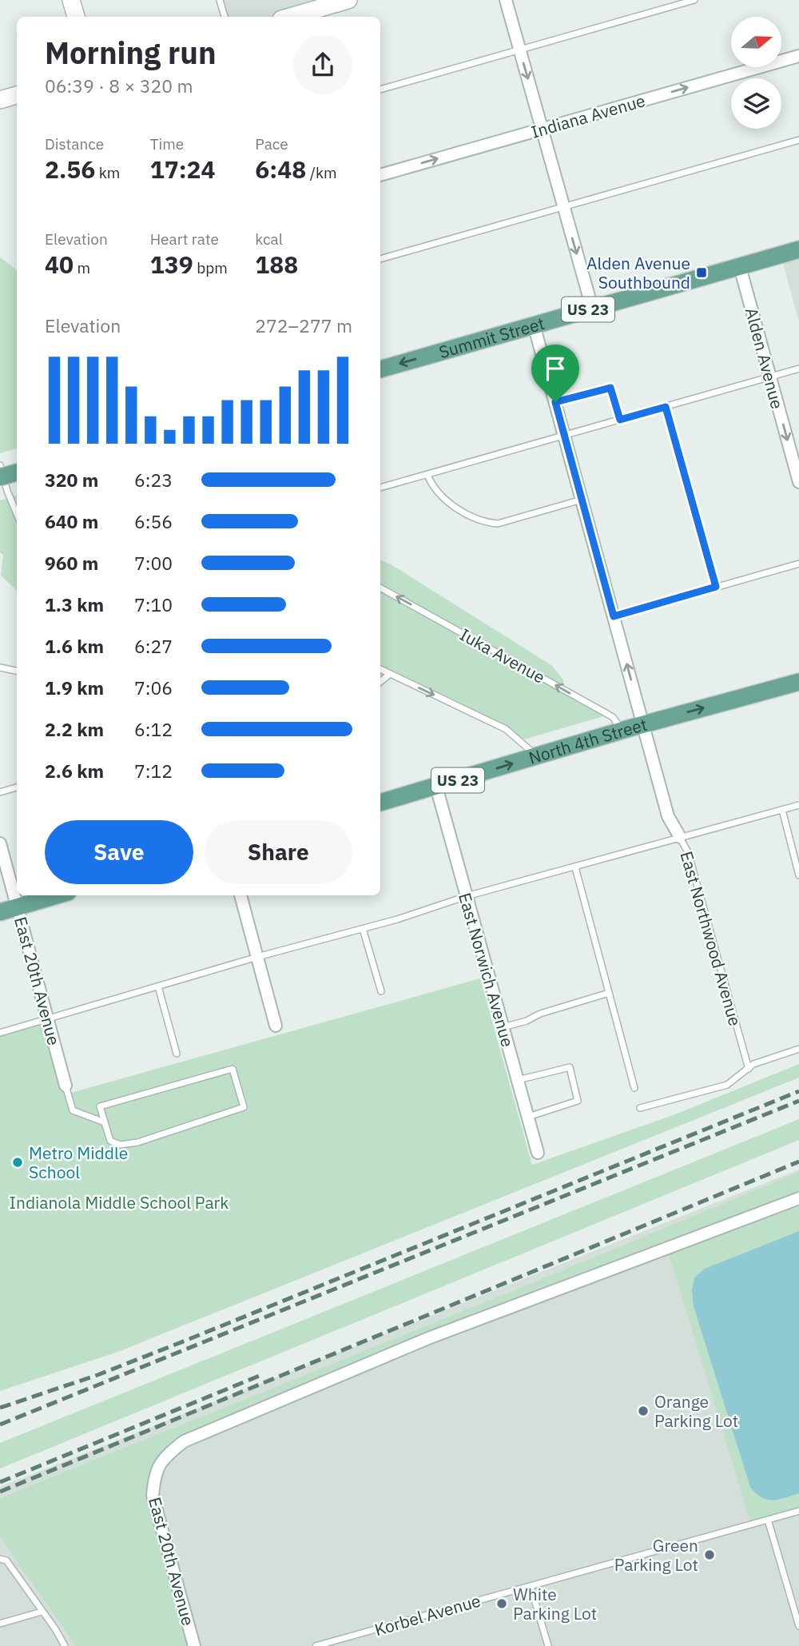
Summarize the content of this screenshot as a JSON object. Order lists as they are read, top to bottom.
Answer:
{
  "streets": {
    "main road": ["US 23", "Summit Street", "North 4th Street"],
    "street": [
      "Indiana Avenue",
      "Alden Avenue",
      "East Northwood Avenue",
      "East Norwich Avenue",
      "East 20th Avenue"
    ],
    "lane": ["Iuka Avenue", "Korbel Avenue"]
  },
  "crossings": [
    ["Summit Street", "Alden Avenue"],
    ["Summit Street", "East Northwood Avenue"],
    ["Iuka Avenue", "North 4th Street"],
    ["North 4th Street", "East Northwood Avenue"],
    ["North 4th Street", "East Norwich Avenue"]
  ],
  "one_way": [
    "Indiana Avenue",
    "Summit Street",
    "Alden Avenue",
    "Iuka Avenue",
    "North 4th Street"
  ],
  "parks": ["Indianola Middle School Park"],
  "places": {
    "transit": ["Alden Avenue Southbound"],
    "other": [
      "Metro Middle School",
      "Orange Parking Lot",
      "Green Parking Lot",
      "White Parking Lot"
    ]
  },
  "north": "right",
  "page": {
    "heading": ["Morning run", "06:39 · 8 × 320 m"],
    "stats": [
      ["Distance", "2.56 km"],
      ["Time", "17:24"],
      ["Pace", "6:48 /km"],
      ["Elevation", "40 m"],
      ["Heart rate", "139 bpm"],
      ["kcal", "188"]
    ],
    "chart": ["Elevation", "272–277 m"],
    "list": [
      {
        "name": "320 m",
        "note": "6:23"
      },
      {
        "name": "640 m",
        "note": "6:56"
      },
      {
        "name": "960 m",
        "note": "7:00"
      },
      {
        "name": "1.3 km",
        "note": "7:10"
      },
      {
        "name": "1.6 km",
        "note": "6:27"
      },
      {
        "name": "1.9 km",
        "note": "7:06"
      },
      {
        "name": "2.2 km",
        "note": "6:12"
      },
      {
        "name": "2.6 km",
        "note": "7:12"
      }
    ],
    "buttons": ["Save", "Share"]
  }
}
